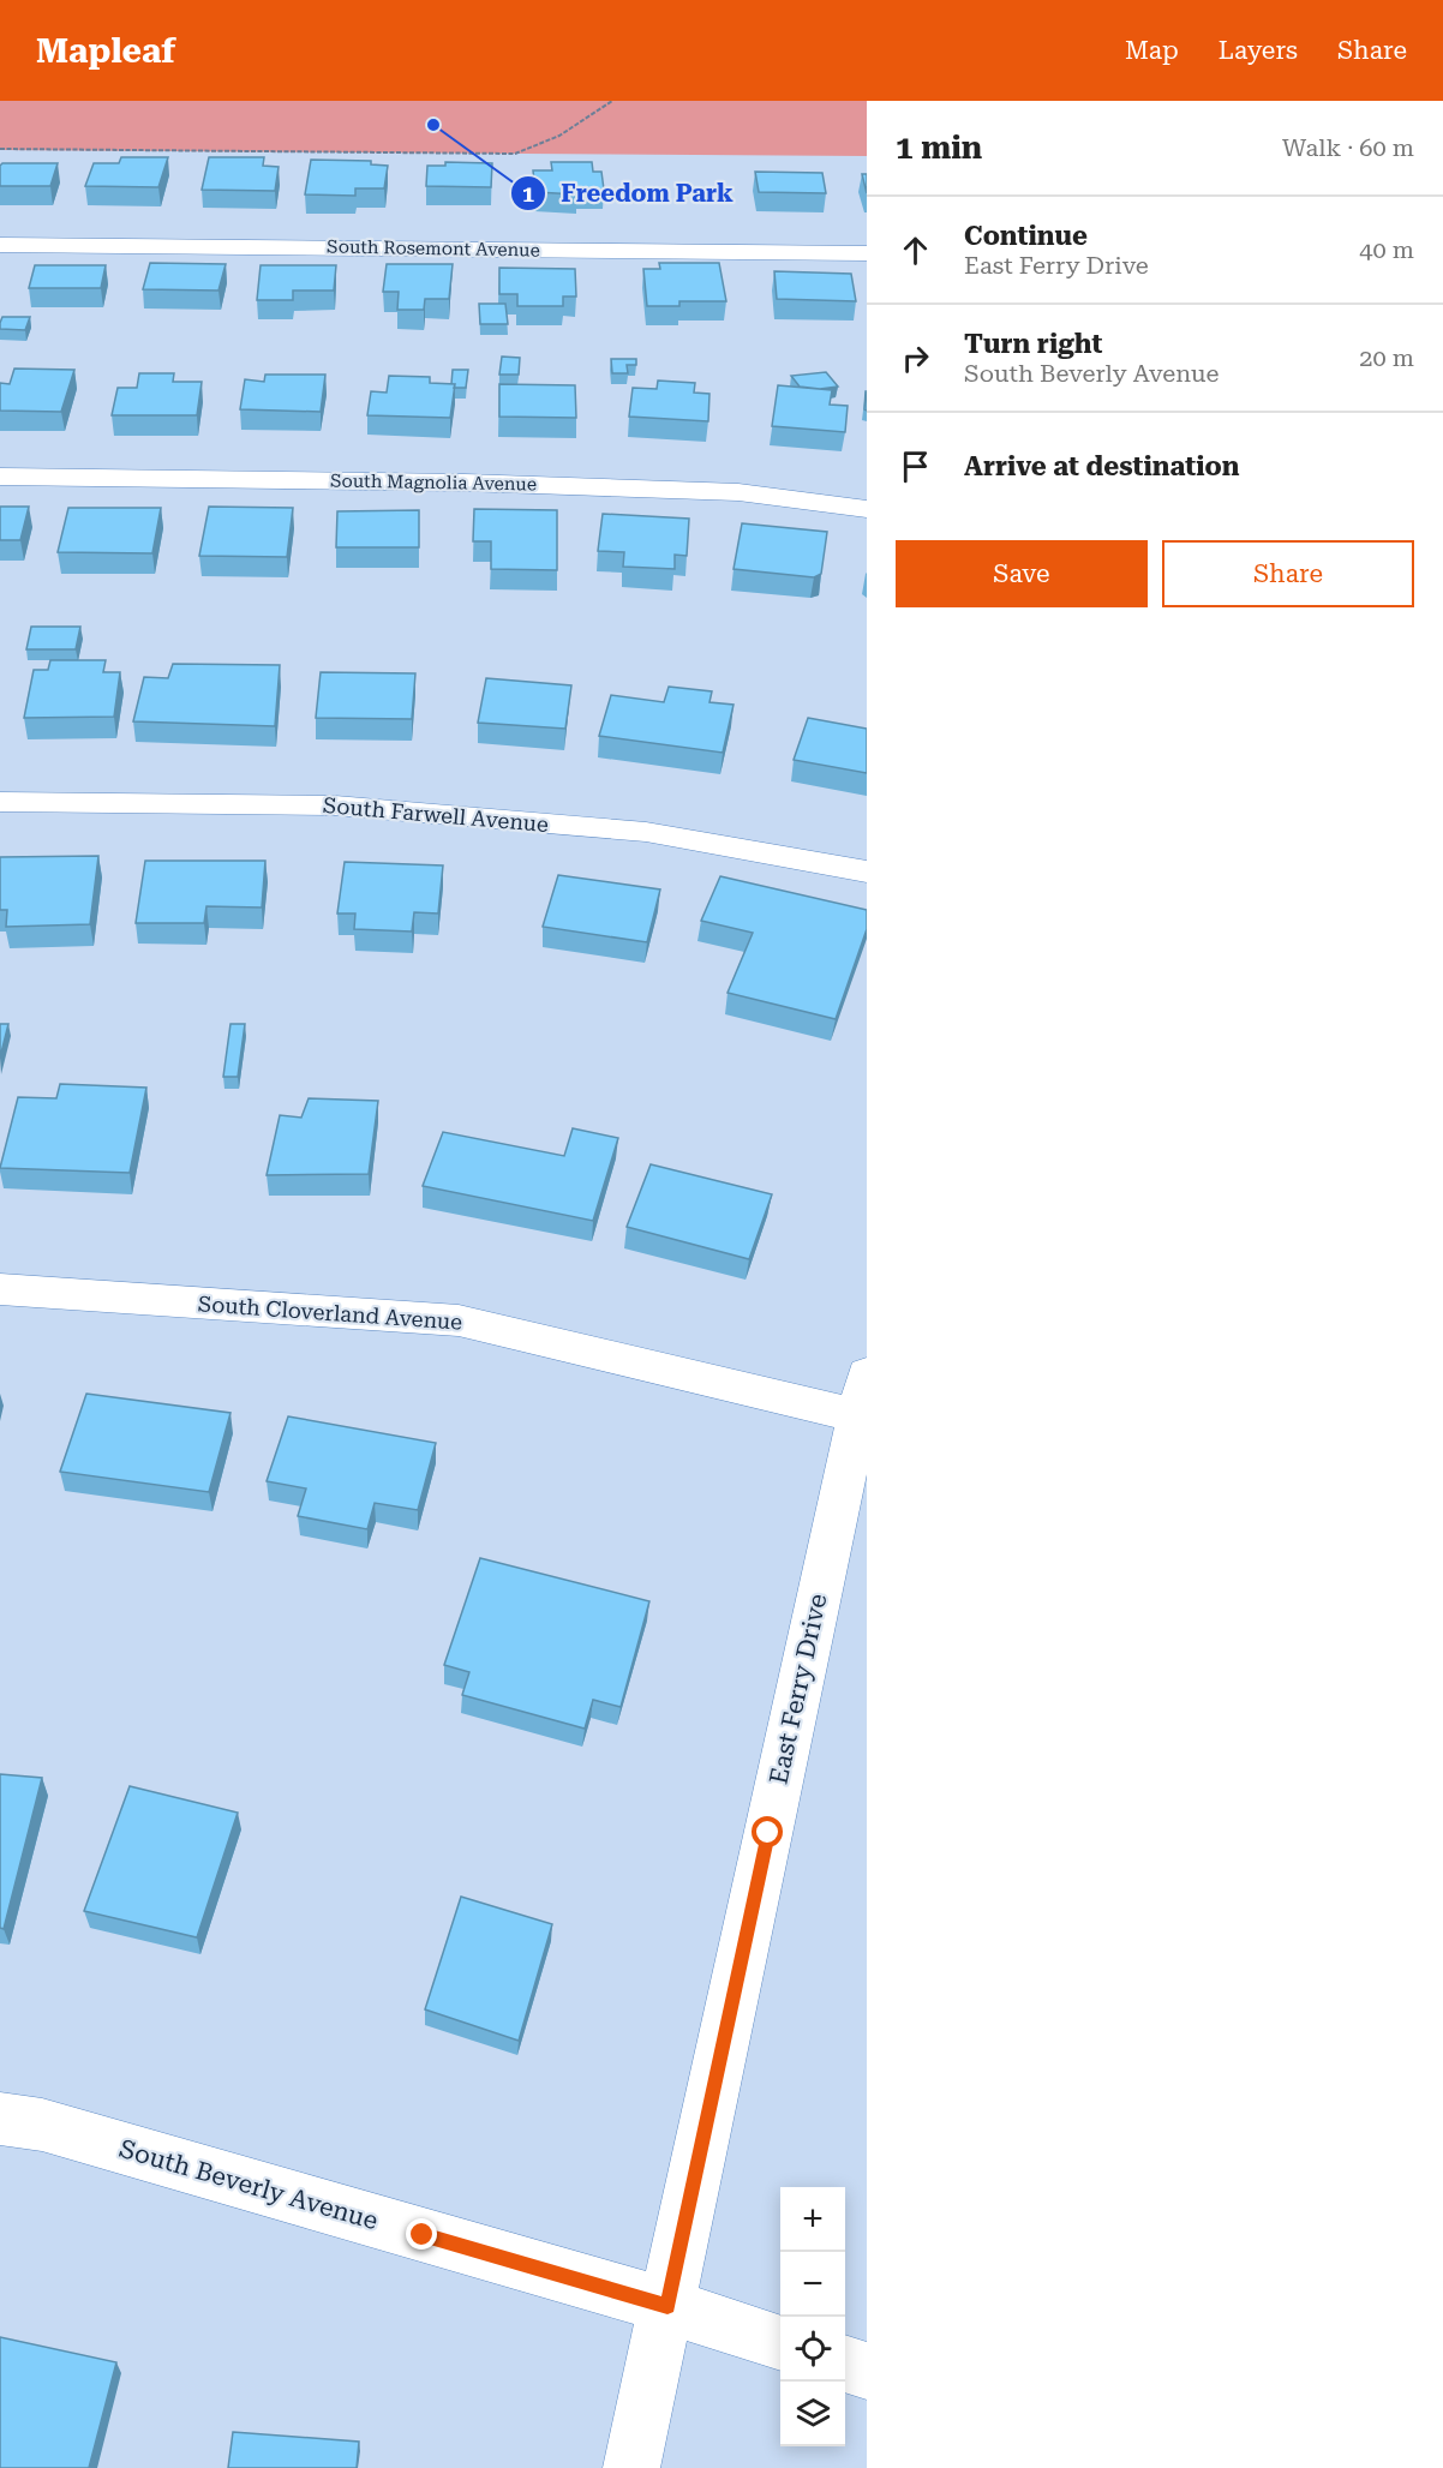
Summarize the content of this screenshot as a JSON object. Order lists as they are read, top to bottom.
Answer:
{
  "streets": {
    "street": [
      "South Rosemont Avenue",
      "South Magnolia Avenue",
      "South Farwell Avenue",
      "South Cloverland Avenue",
      "East Ferry Drive",
      "South Beverly Avenue"
    ]
  },
  "crossings": [
    ["South Cloverland Avenue", "East Ferry Drive"],
    ["East Ferry Drive", "South Beverly Avenue"]
  ],
  "places": ["Freedom Park"],
  "page": {
    "header": "Mapleaf",
    "nav": ["Map", "Layers", "Share"],
    "heading": ["1 min", "Walk · 60 m"],
    "list": [
      ["Continue", "East Ferry Drive", "40 m"],
      ["Turn right", "South Beverly Avenue", "20 m"],
      "Arrive at destination"
    ],
    "buttons": ["Save", "Share"],
    "map_buttons": ["+", "−"]
  }
}
